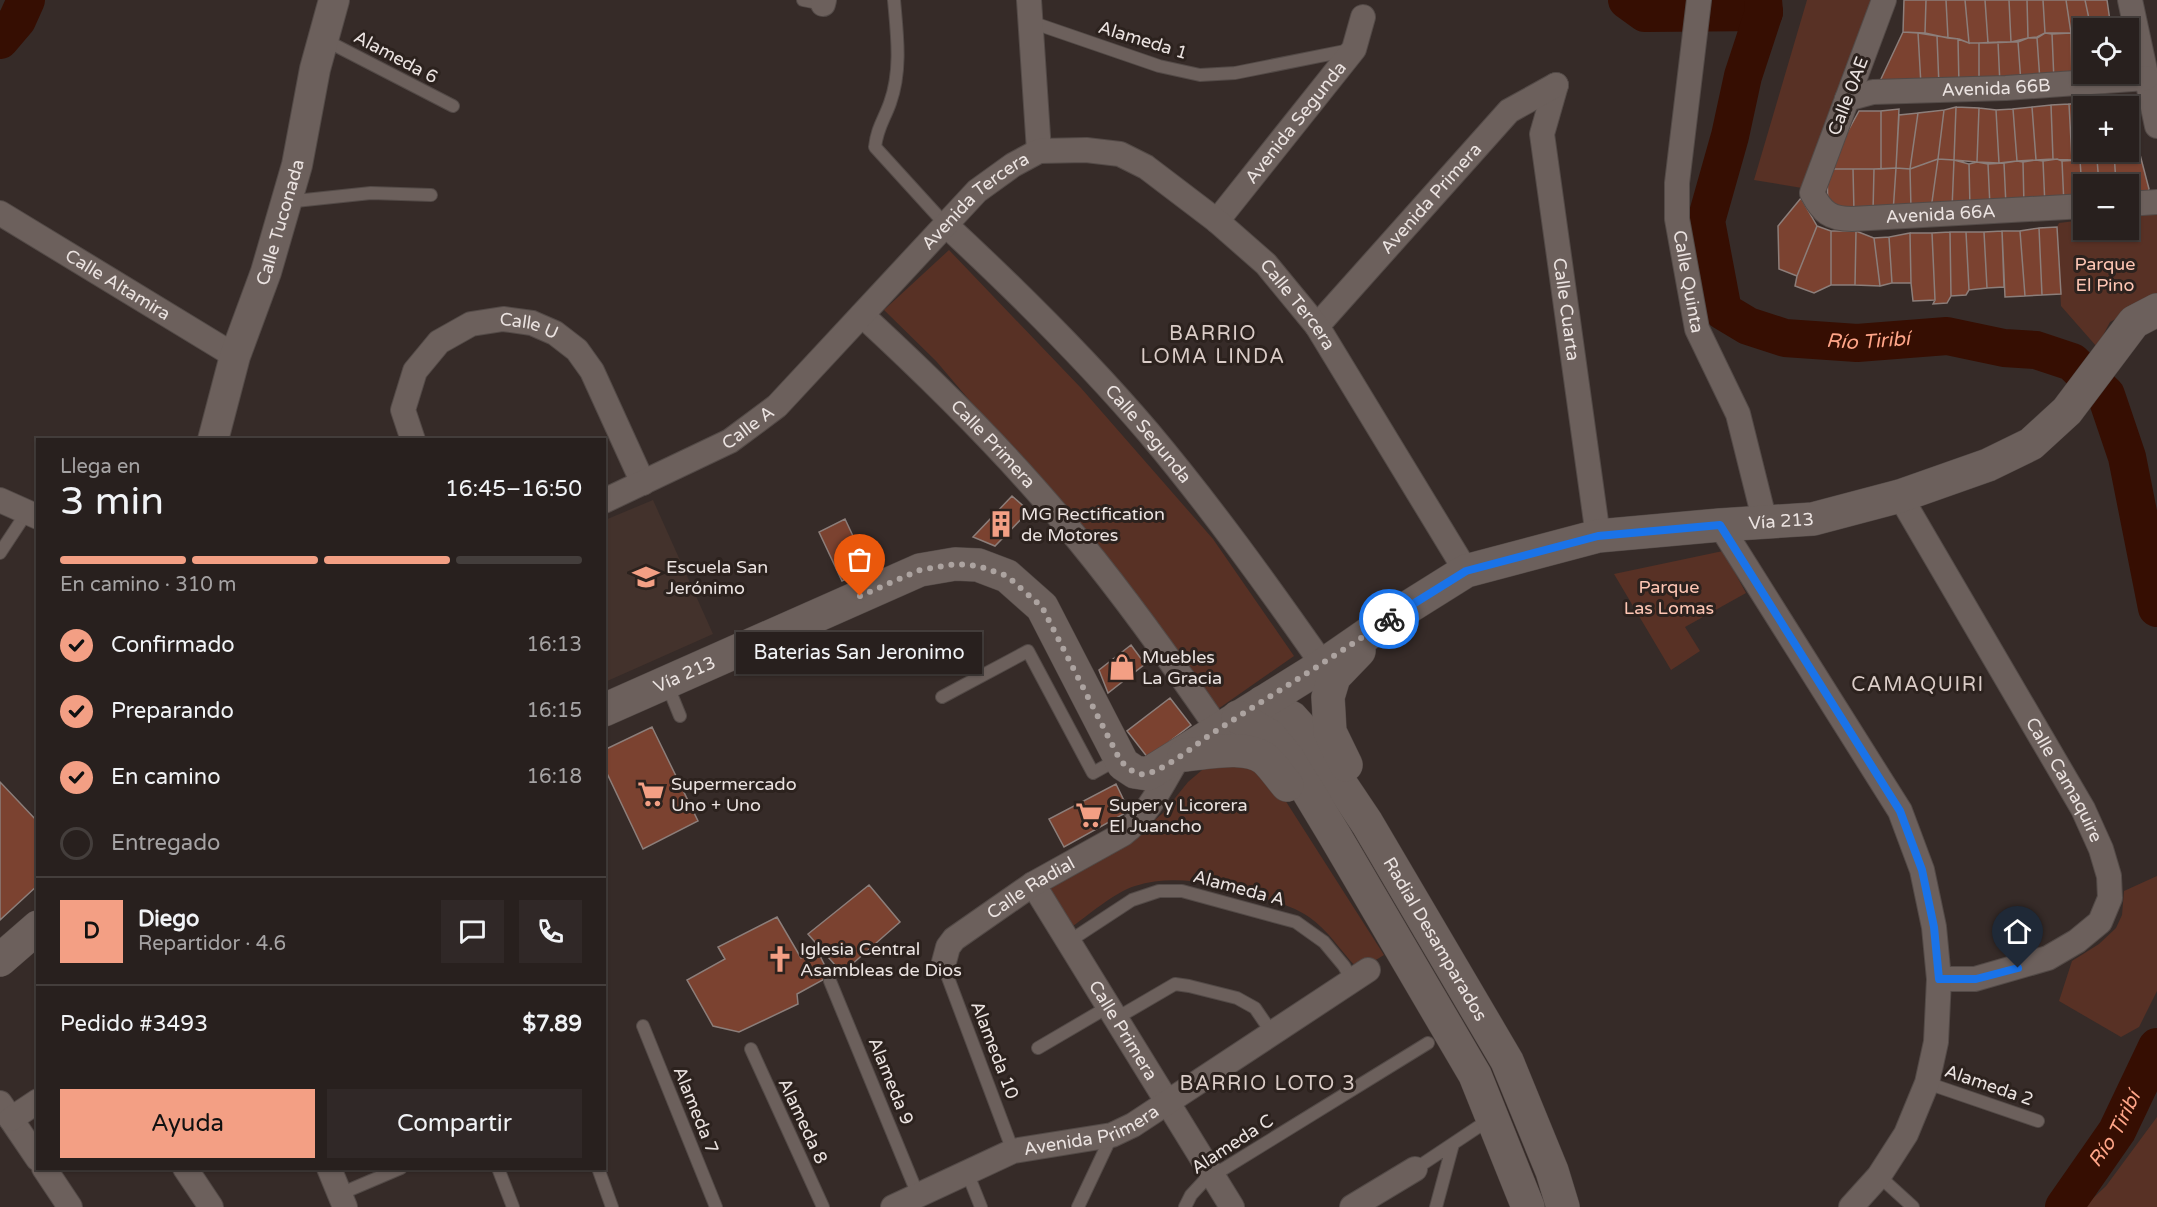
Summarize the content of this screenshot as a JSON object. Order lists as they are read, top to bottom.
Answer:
{
  "streets": {
    "main road": ["Vía 213", "Radial Desamparados"],
    "street": [
      "Avenida 66B",
      "Calle 0AE",
      "Avenida Segunda",
      "Avenida Primera",
      "Avenida Tercera",
      "Avenida 66A",
      "Calle Tuconada",
      "Calle Quinta",
      "Calle Altamira",
      "Calle Tercera",
      "Calle Cuarta",
      "Calle U",
      "Calle A",
      "Calle Segunda",
      "Calle Primera",
      "Calle Camaquire",
      "Calle Radial"
    ],
    "lane": [
      "Alameda 1",
      "Alameda 6",
      "Alameda A",
      "Alameda 10",
      "Alameda 9",
      "Alameda 2",
      "Alameda 7",
      "Alameda 8",
      "Alameda C"
    ]
  },
  "crossings": [
    ["Alameda 1", "Avenida Segunda"],
    ["Alameda 1", "Avenida Tercera"],
    ["Alameda 6", "Calle Tuconada"],
    ["Avenida 66B", "Calle 0AE"],
    ["Calle 0AE", "Avenida 66A"],
    ["Avenida Segunda", "Calle Tercera"],
    ["Avenida Primera", "Calle Tercera"],
    ["Avenida Primera", "Calle Cuarta"],
    ["Avenida Primera", "Calle Primera"],
    ["Avenida Primera", "Alameda A"],
    ["Avenida Primera", "Alameda 10"],
    ["Avenida Primera", "Alameda 9"],
    ["Avenida Tercera", "Calle Tercera"],
    ["Avenida Tercera", "Calle A"],
    ["Avenida Tercera", "Calle Segunda"],
    ["Avenida Tercera", "Calle Primera"],
    ["Calle Tuconada", "Calle Altamira"],
    ["Calle Quinta", "Vía 213"],
    ["Calle Tercera", "Vía 213"],
    ["Calle Cuarta", "Vía 213"],
    ["Calle U", "Calle A"],
    ["Calle A", "Calle Primera"],
    ["Calle Segunda", "Vía 213"],
    ["Calle Primera", "Vía 213"],
    ["Calle Primera", "Alameda A"],
    ["Calle Primera", "Calle Radial"],
    ["Calle Primera", "Radial Desamparados"],
    ["Calle Primera", "Alameda C"],
    ["Vía 213", "Calle Camaquire"],
    ["Vía 213", "Calle Radial"],
    ["Vía 213", "Radial Desamparados"],
    ["Calle Radial", "Alameda 10"]
  ],
  "districts": ["BARRIO LOMA LINDA", "CAMAQUIRI", "BARRIO LOTO 3"],
  "water": ["Río Tiribí"],
  "parks": ["Parque El Pino", "Parque Las Lomas"],
  "places": {
    "building": ["MG Rectification de Motores"],
    "school or university": ["Escuela San Jerónimo"],
    "other": ["Baterias San Jeronimo"],
    "shop": ["Muebles La Gracia"],
    "supermarket": ["Supermercado Uno + Uno", "Super y Licorera El Juancho"],
    "church": ["Iglesia Central Asambleas de Dios"]
  },
  "page": {
    "map_buttons": ["+", "−"],
    "heading": ["3 min", "Llega en", "16:45–16:50"],
    "panel": [
      "Diego",
      "Repartidor · 4.6",
      "Pedido #3493",
      "$7.89"
    ],
    "bar": "En camino · 310 m",
    "list": [
      ["Confirmado", "16:13"],
      ["Preparando", "16:15"],
      ["En camino", "16:18"],
      "Entregado"
    ],
    "bubble": "Baterias San Jeronimo",
    "round": "D",
    "buttons": ["Ayuda", "Compartir"]
  }
}
